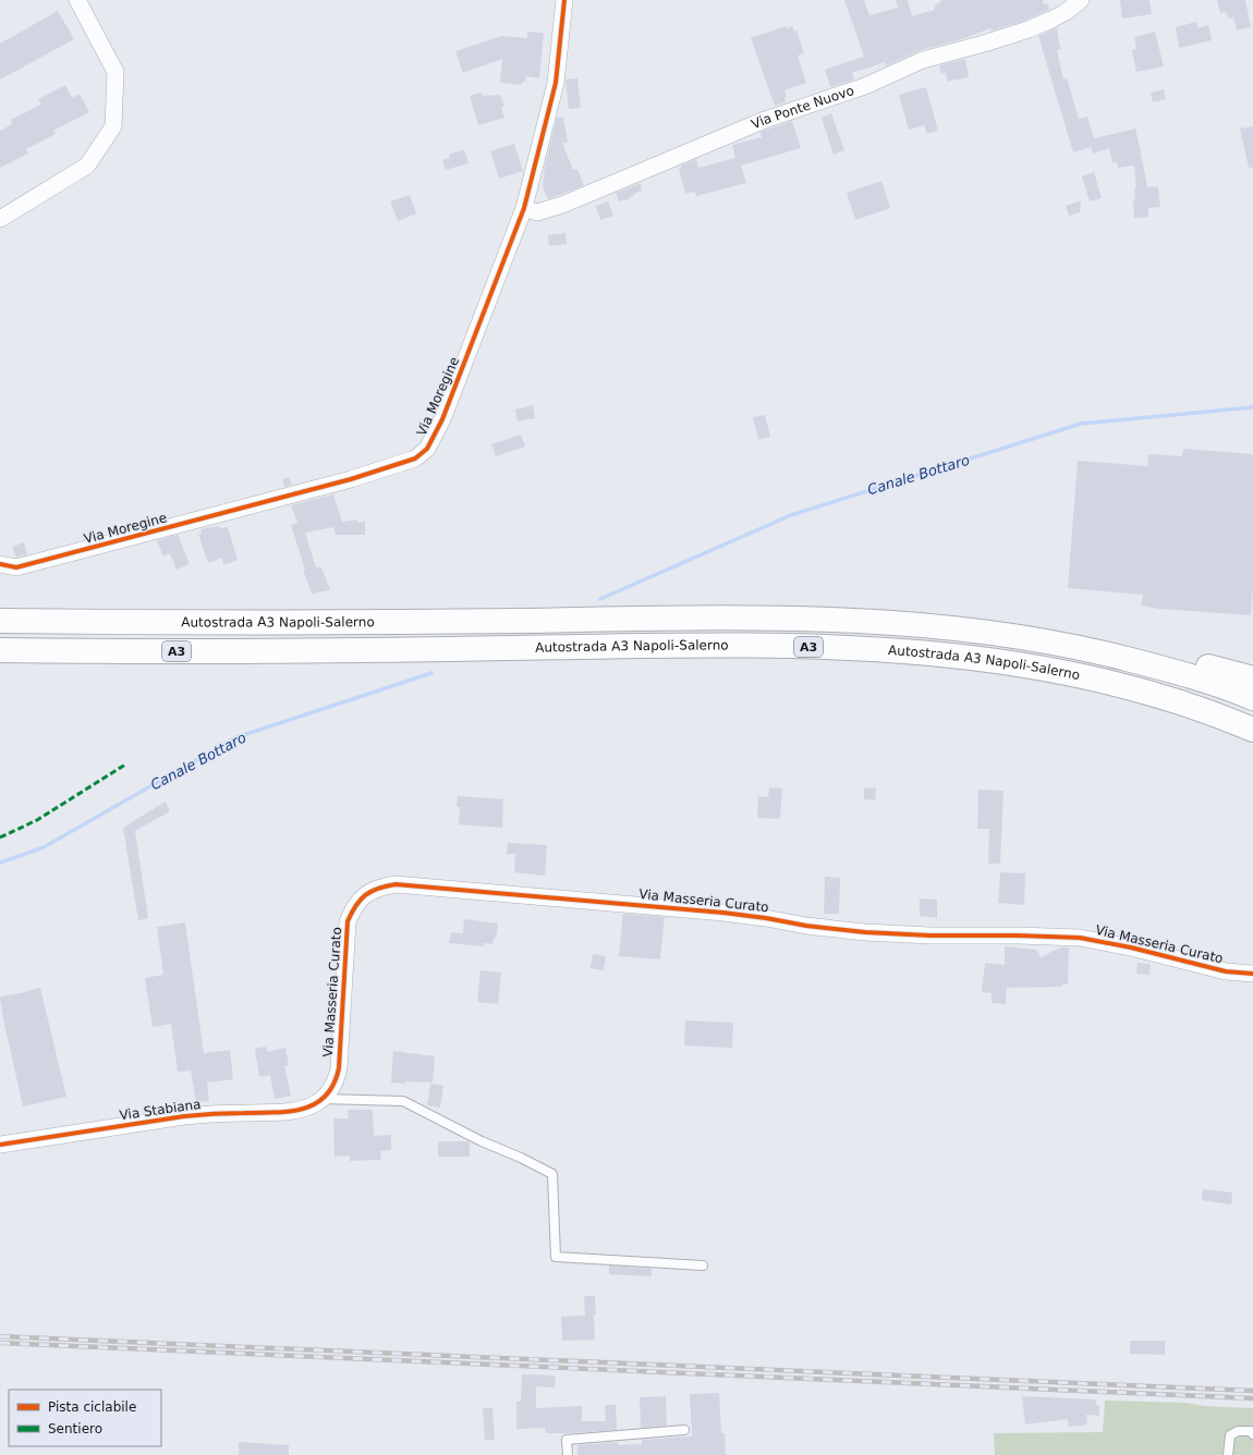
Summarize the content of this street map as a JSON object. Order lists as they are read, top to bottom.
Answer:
{
  "streets": {
    "highway": ["Autostrada A3 Napoli-Salerno", "A3"],
    "street": [
      "Via Ponte Nuovo",
      "Via Moregine",
      "Via Masseria Curato",
      "Via Stabiana"
    ]
  },
  "crossings": [
    ["Via Ponte Nuovo", "Via Moregine"],
    ["Via Masseria Curato", "Via Stabiana"]
  ],
  "water": ["Canale Bottaro"],
  "legend": ["Pista ciclabile", "Sentiero"]
}
